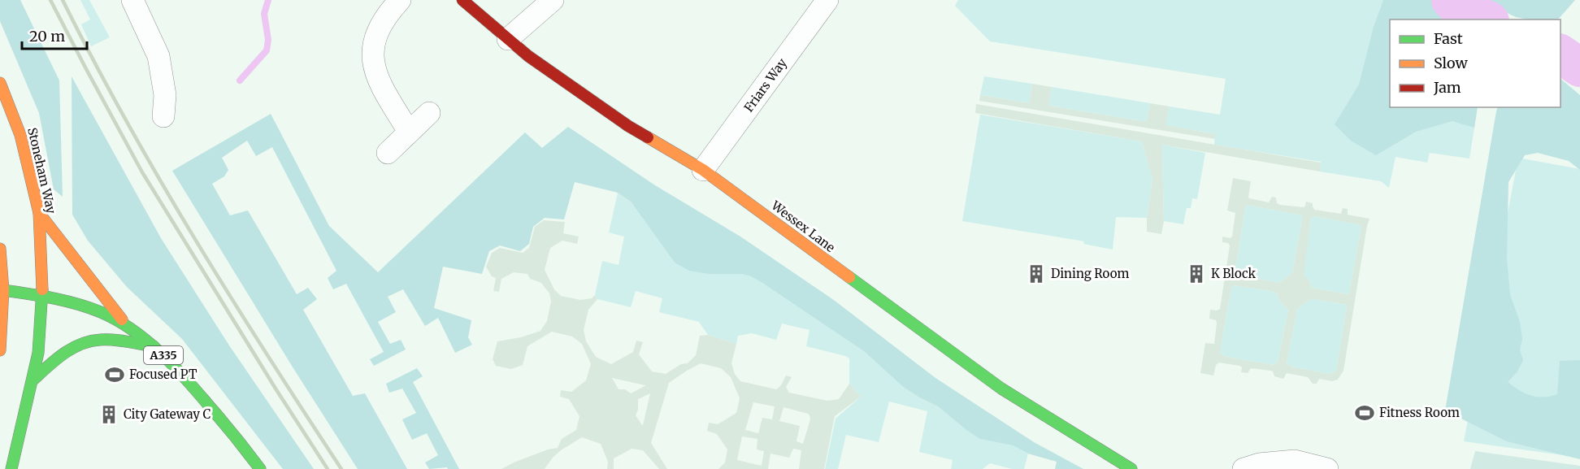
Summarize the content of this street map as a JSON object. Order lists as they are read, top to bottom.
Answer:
{
  "streets": {
    "main road": ["Stoneham Way", "Wessex Lane", "A335"],
    "street": ["Friars Way"]
  },
  "crossings": [
    ["Friars Way", "Wessex Lane"],
    ["Stoneham Way", "A335"]
  ],
  "places": {
    "building": ["Dining Room", "K Block", "City Gateway C"],
    "sports": ["Focused PT", "Fitness Room"]
  },
  "legend": ["Fast", "Slow", "Jam"],
  "scale_bar": "20 m"
}
